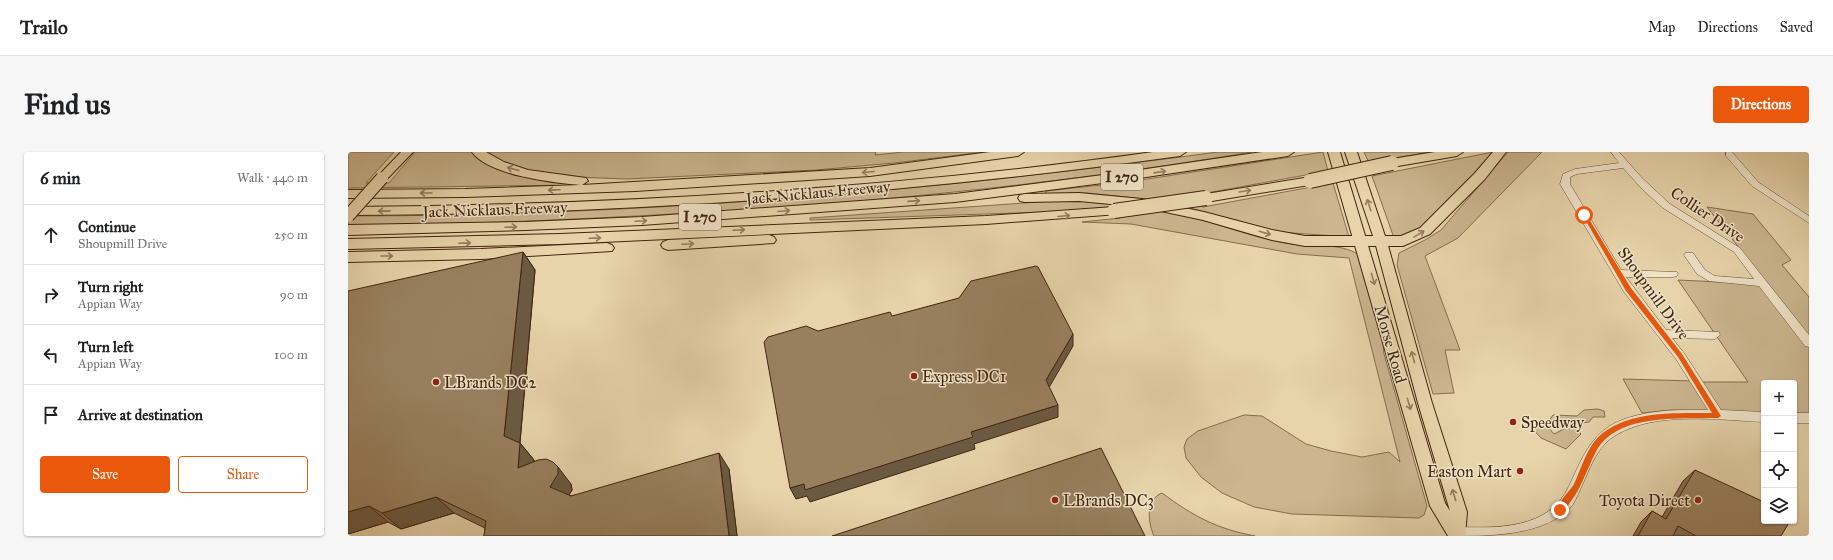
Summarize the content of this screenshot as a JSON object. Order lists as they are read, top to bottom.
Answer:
{
  "streets": {
    "highway": ["I 270", "Jack Nicklaus Freeway"],
    "main road": ["Morse Road"],
    "street": ["Collier Drive", "Shoupmill Drive"]
  },
  "crossings": [
    ["Collier Drive", "Shoupmill Drive"]
  ],
  "places": [
    "Express DC1",
    "LBrands DC2",
    "Speedway",
    "Easton Mart",
    "LBrands DC3",
    "Toyota Direct"
  ],
  "page": {
    "header": "Trailo",
    "nav": ["Map", "Directions", "Saved"],
    "buttons": [
      "Directions",
      ["Save", "Share"]
    ],
    "title": "Find us",
    "heading": ["6 min", "Walk · 440 m"],
    "list": [
      ["Continue", "Shoupmill Drive", "250 m"],
      ["Turn right", "Appian Way", "90 m"],
      ["Turn left", "Appian Way", "100 m"],
      "Arrive at destination"
    ],
    "map_buttons": ["+", "−"]
  }
}
